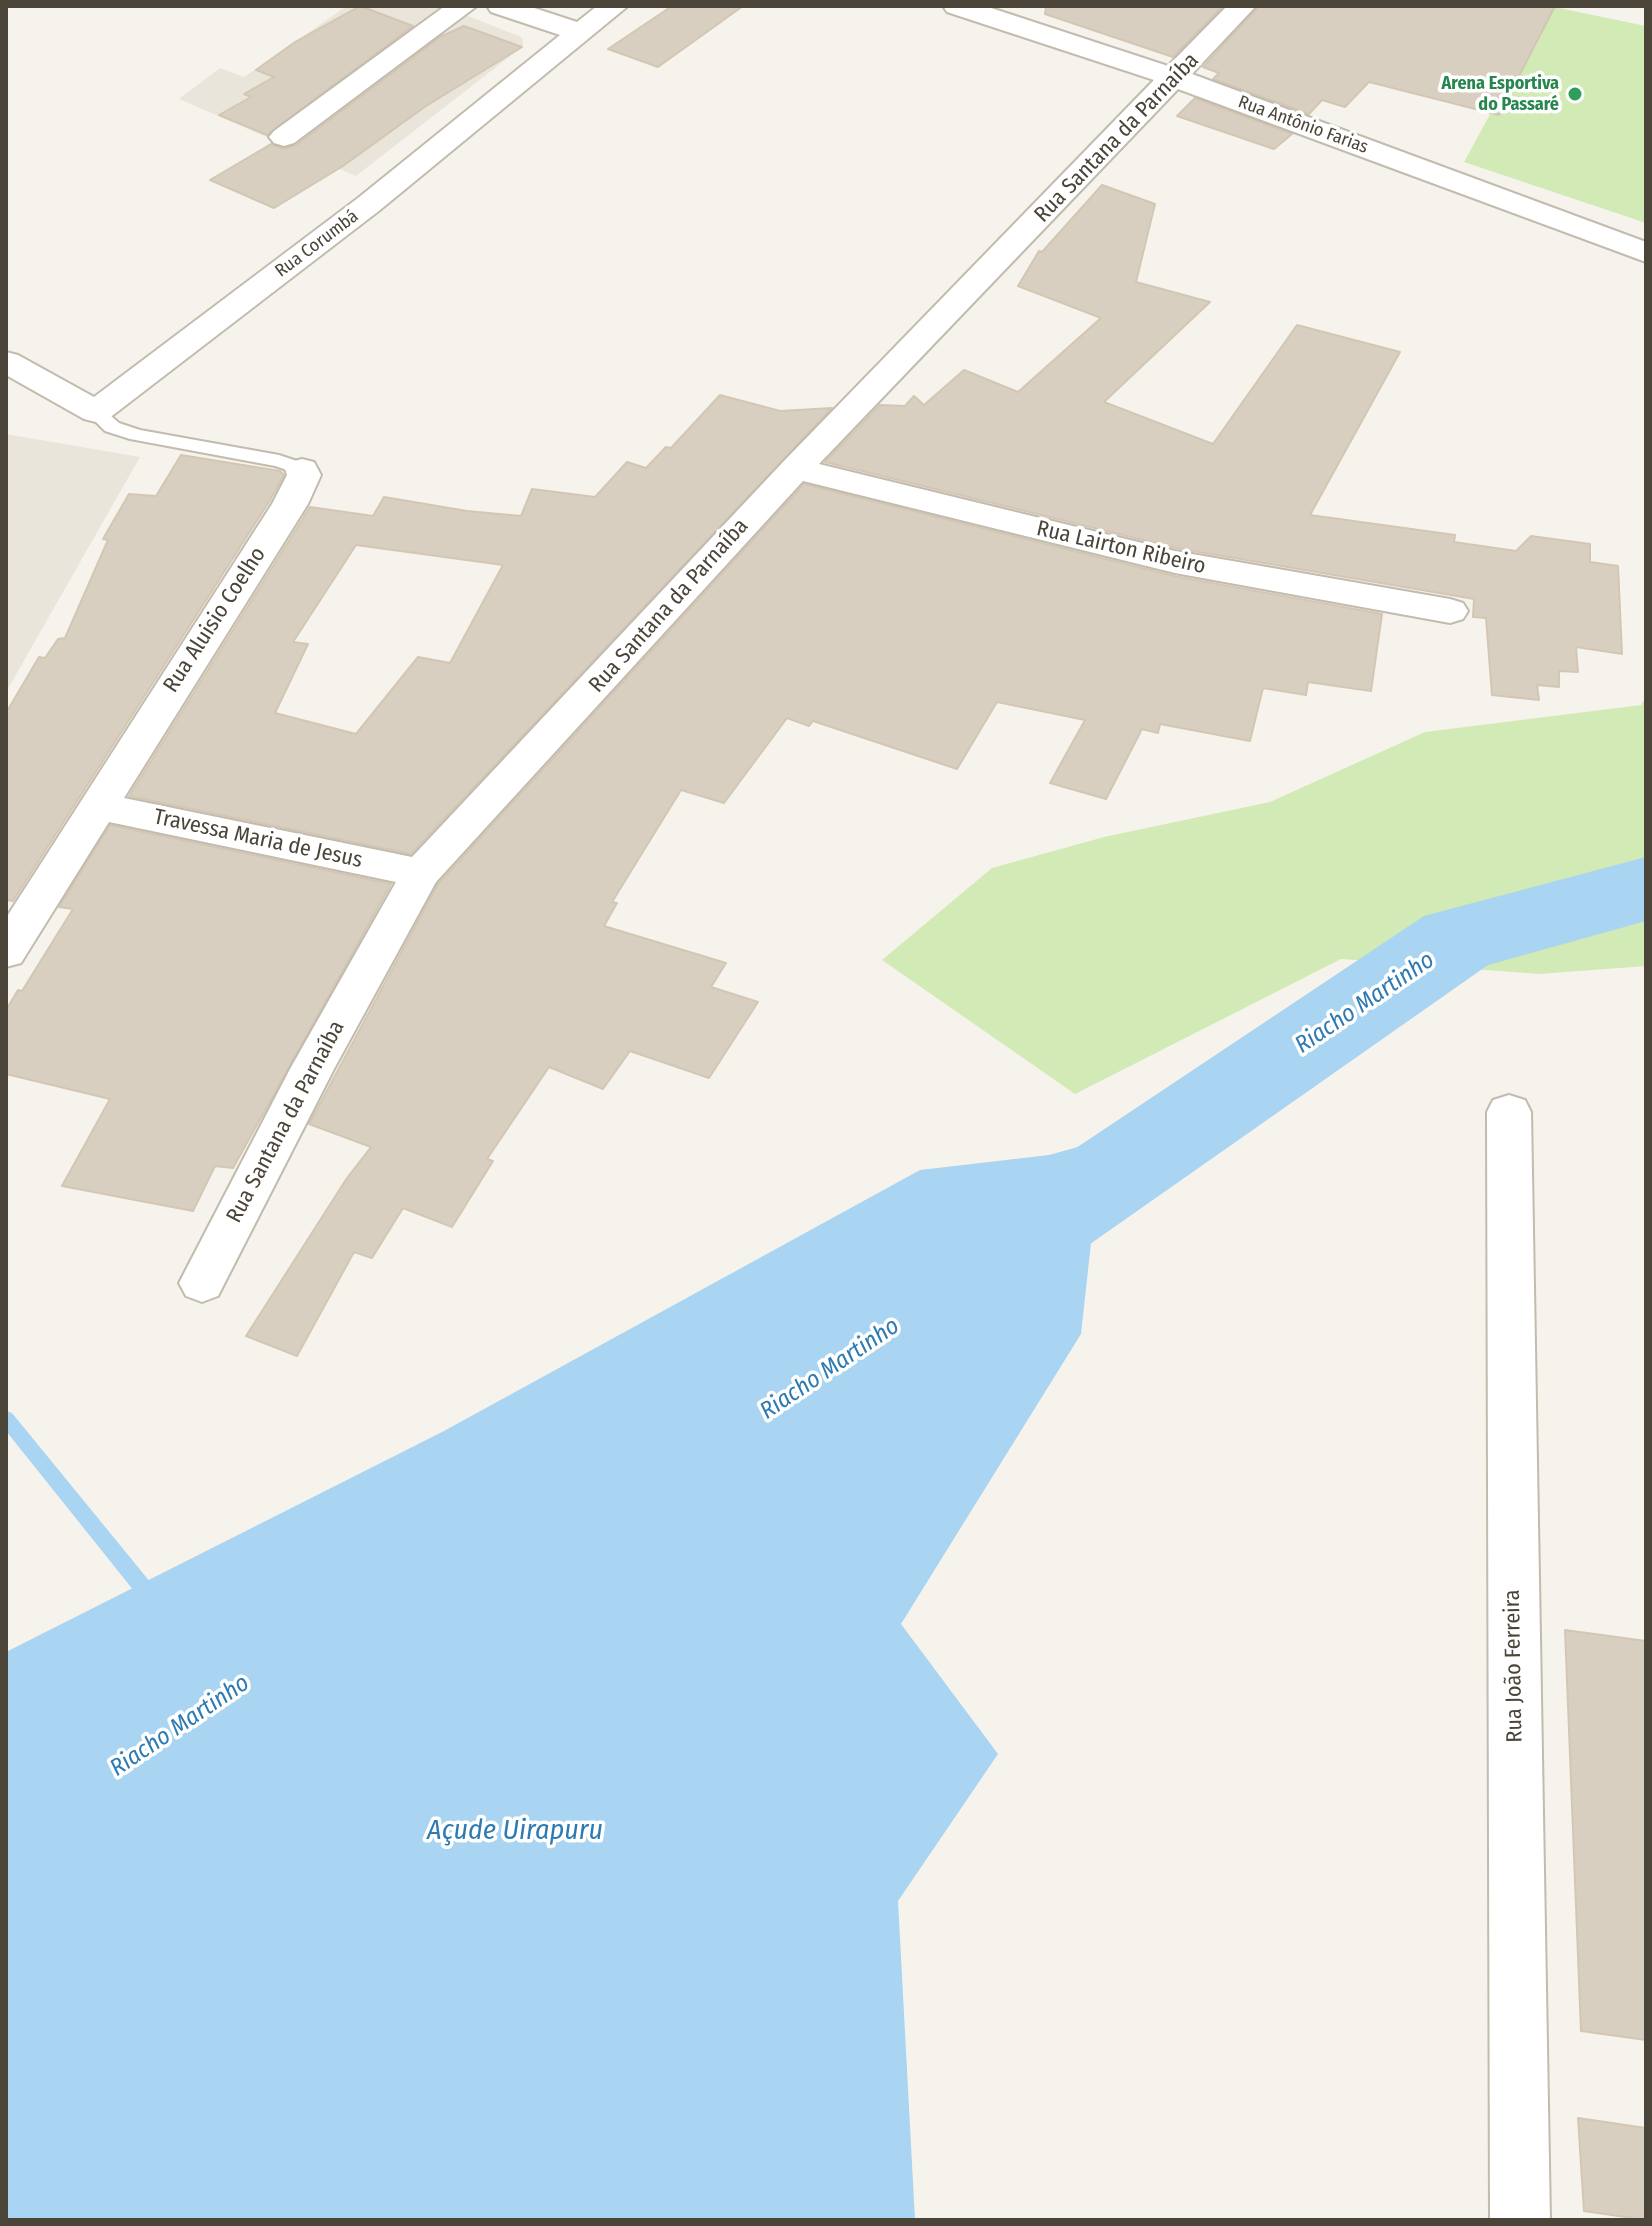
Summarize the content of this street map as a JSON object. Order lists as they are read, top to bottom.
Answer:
{
  "streets": {
    "street": [
      "Rua Antônio Farias",
      "Rua Santana da Parnaíba",
      "Rua Corumbá",
      "Rua Lairton Ribeiro",
      "Rua Aluisio Coelho",
      "Travessa Maria de Jesus",
      "Rua João Ferreira"
    ]
  },
  "crossings": [
    ["Rua Antônio Farias", "Rua Santana da Parnaíba"],
    ["Rua Santana da Parnaíba", "Rua Lairton Ribeiro"],
    ["Rua Santana da Parnaíba", "Travessa Maria de Jesus"],
    ["Rua Corumbá", "Rua Aluisio Coelho"],
    ["Rua Aluisio Coelho", "Travessa Maria de Jesus"]
  ],
  "water": ["Riacho Martinho", "Açude Uirapuru"],
  "places": ["Arena Esportiva do Passaré"]
}
